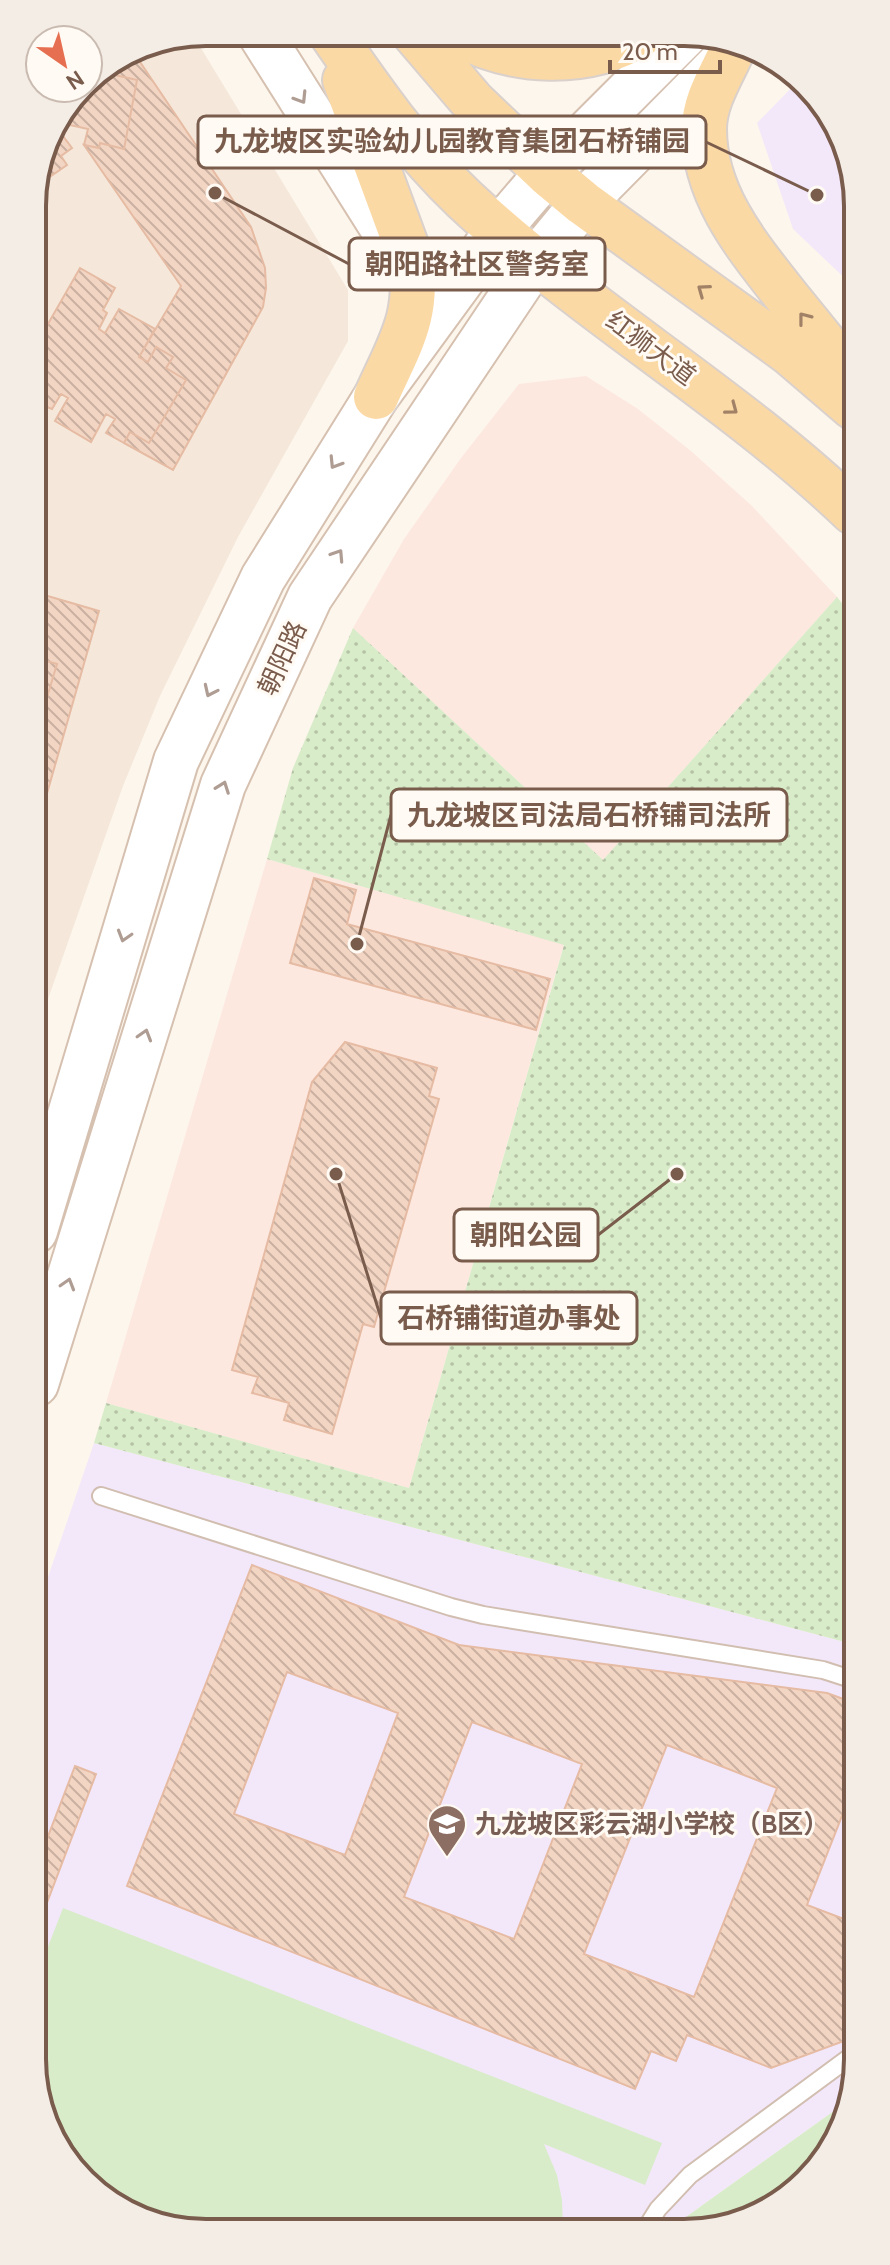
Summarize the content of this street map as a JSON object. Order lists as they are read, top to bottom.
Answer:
{
  "streets": {
    "main road": ["红狮大道", "朝阳路"]
  },
  "crossings": [
    ["红狮大道", "朝阳路"]
  ],
  "places": {
    "other": [
      "朝阳路社区警务室",
      "九龙坡区实验幼儿园教育集团石桥铺园",
      "九龙坡区司法局石桥铺司法所",
      "石桥铺街道办事处",
      "朝阳公园"
    ],
    "school or university": ["九龙坡区彩云湖小学校（B区）"]
  },
  "scale_bar": "20 m",
  "north": "bottom right"
}
